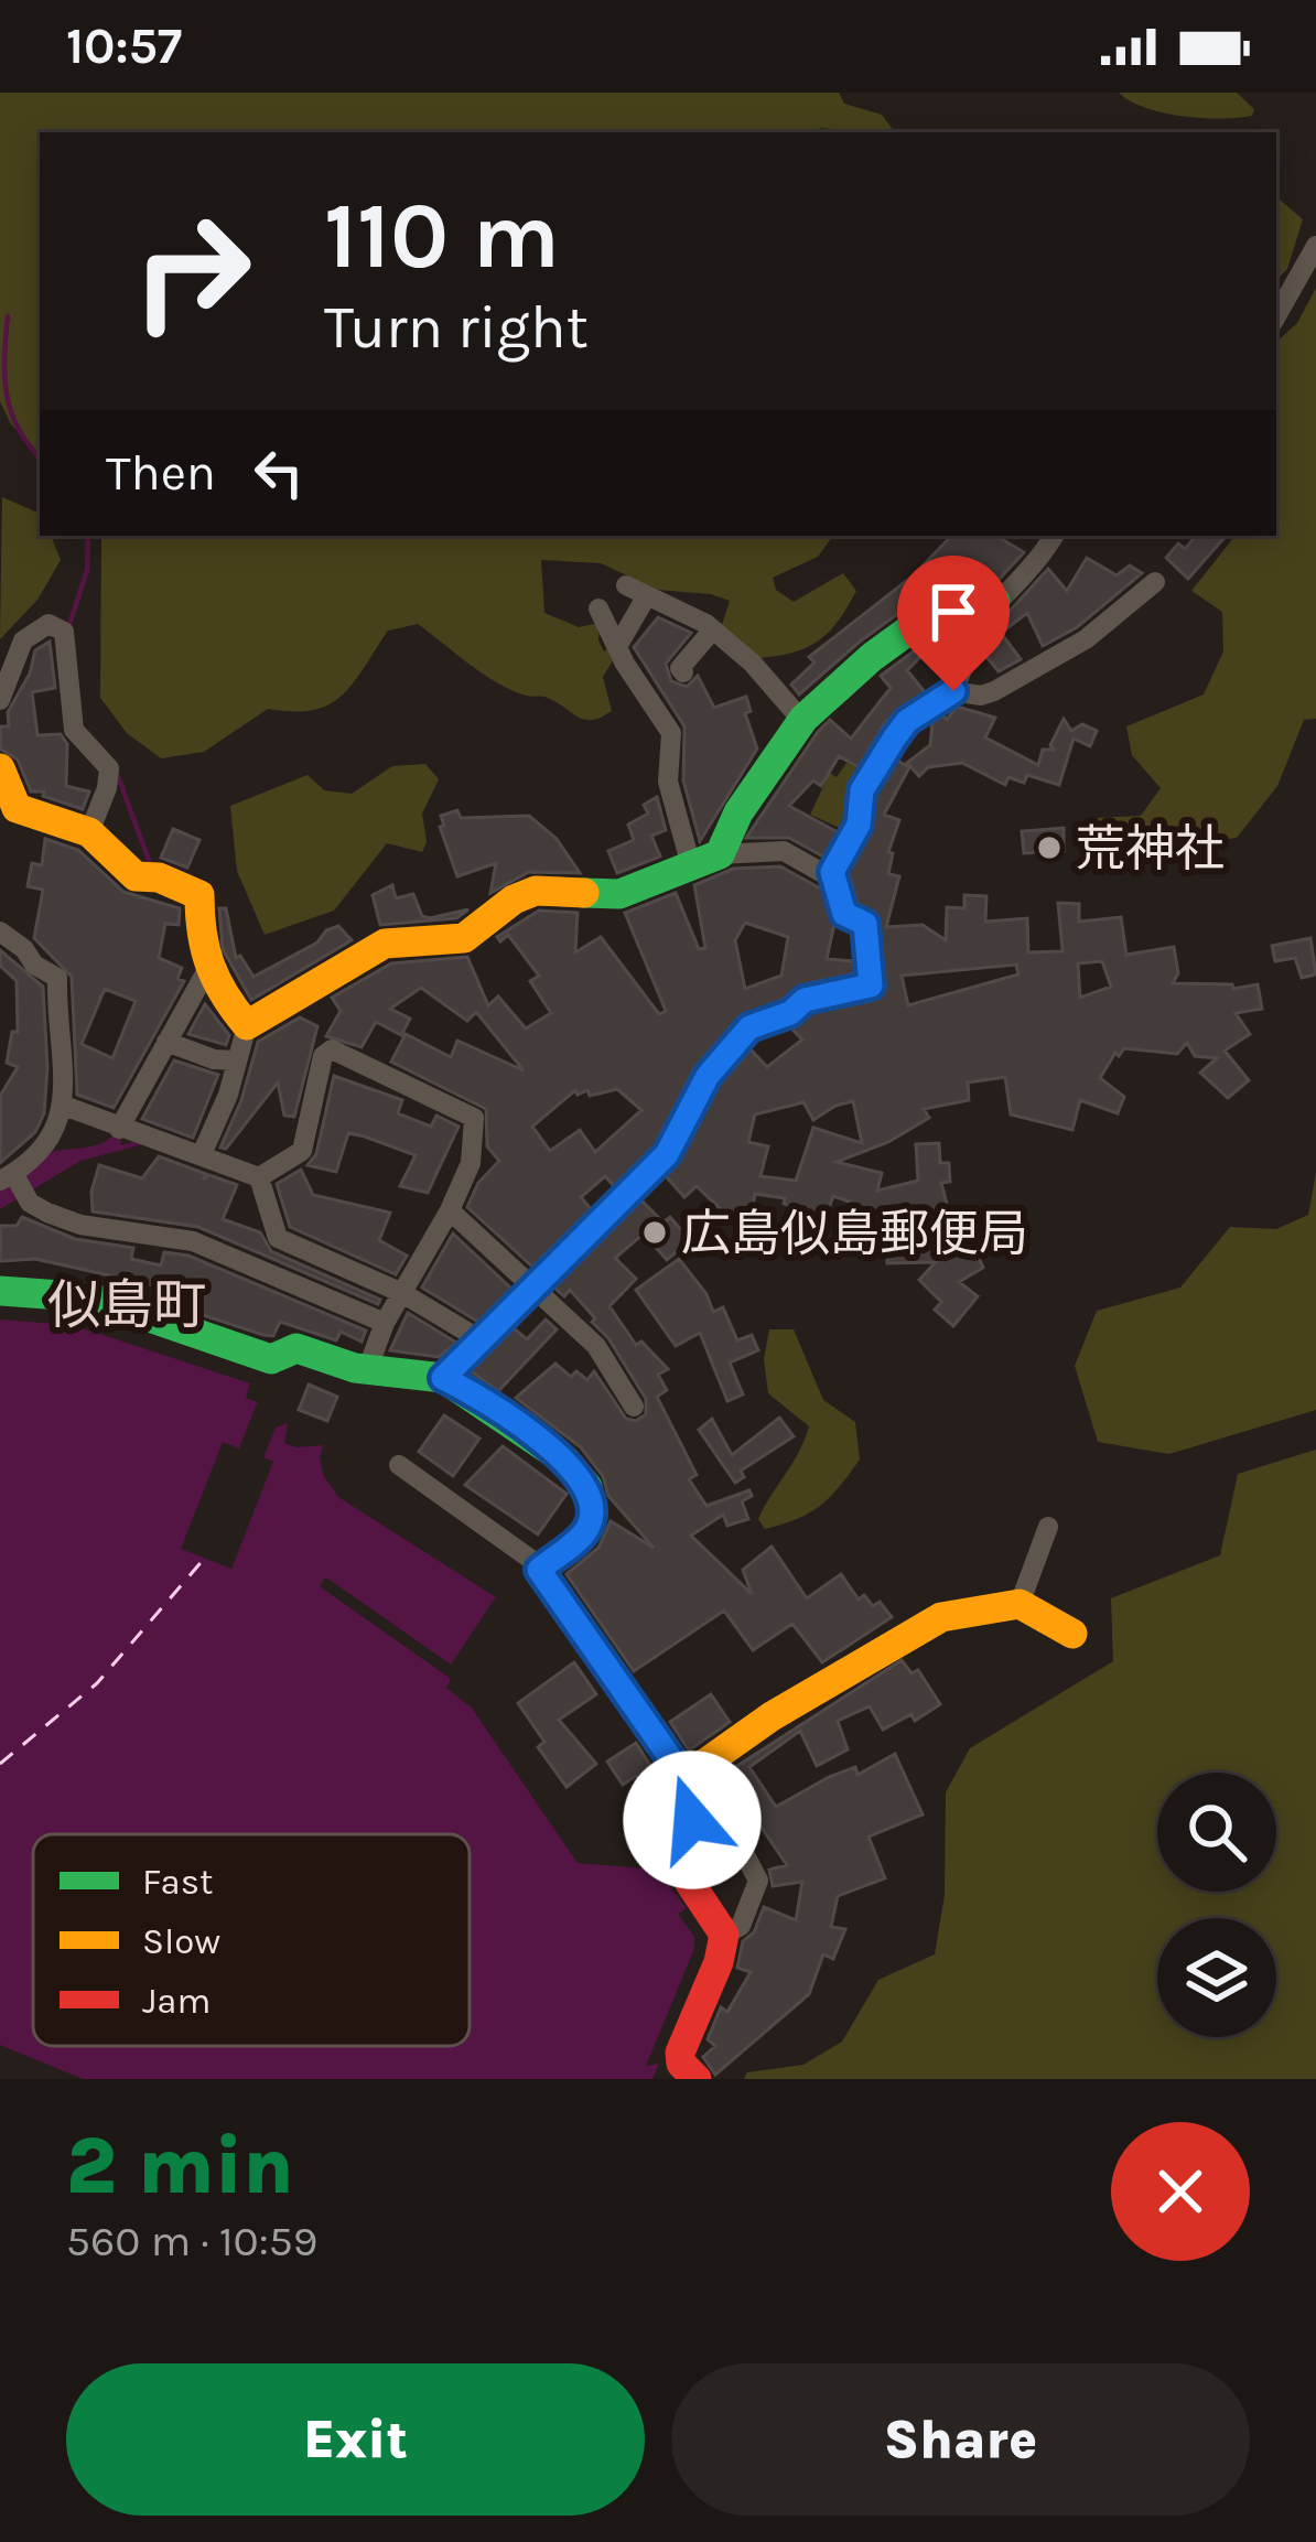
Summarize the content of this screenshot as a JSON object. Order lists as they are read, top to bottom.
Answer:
{
  "districts": ["似島町"],
  "places": ["荒神社", "広島似島郵便局"],
  "legend": ["Fast", "Slow", "Jam"],
  "page": {
    "status": "10:57",
    "turn": ["110 m", "Turn right"],
    "then": "Then",
    "heading": ["2 min", "560 m · 10:59"],
    "buttons": ["Exit", "Share"]
  }
}
